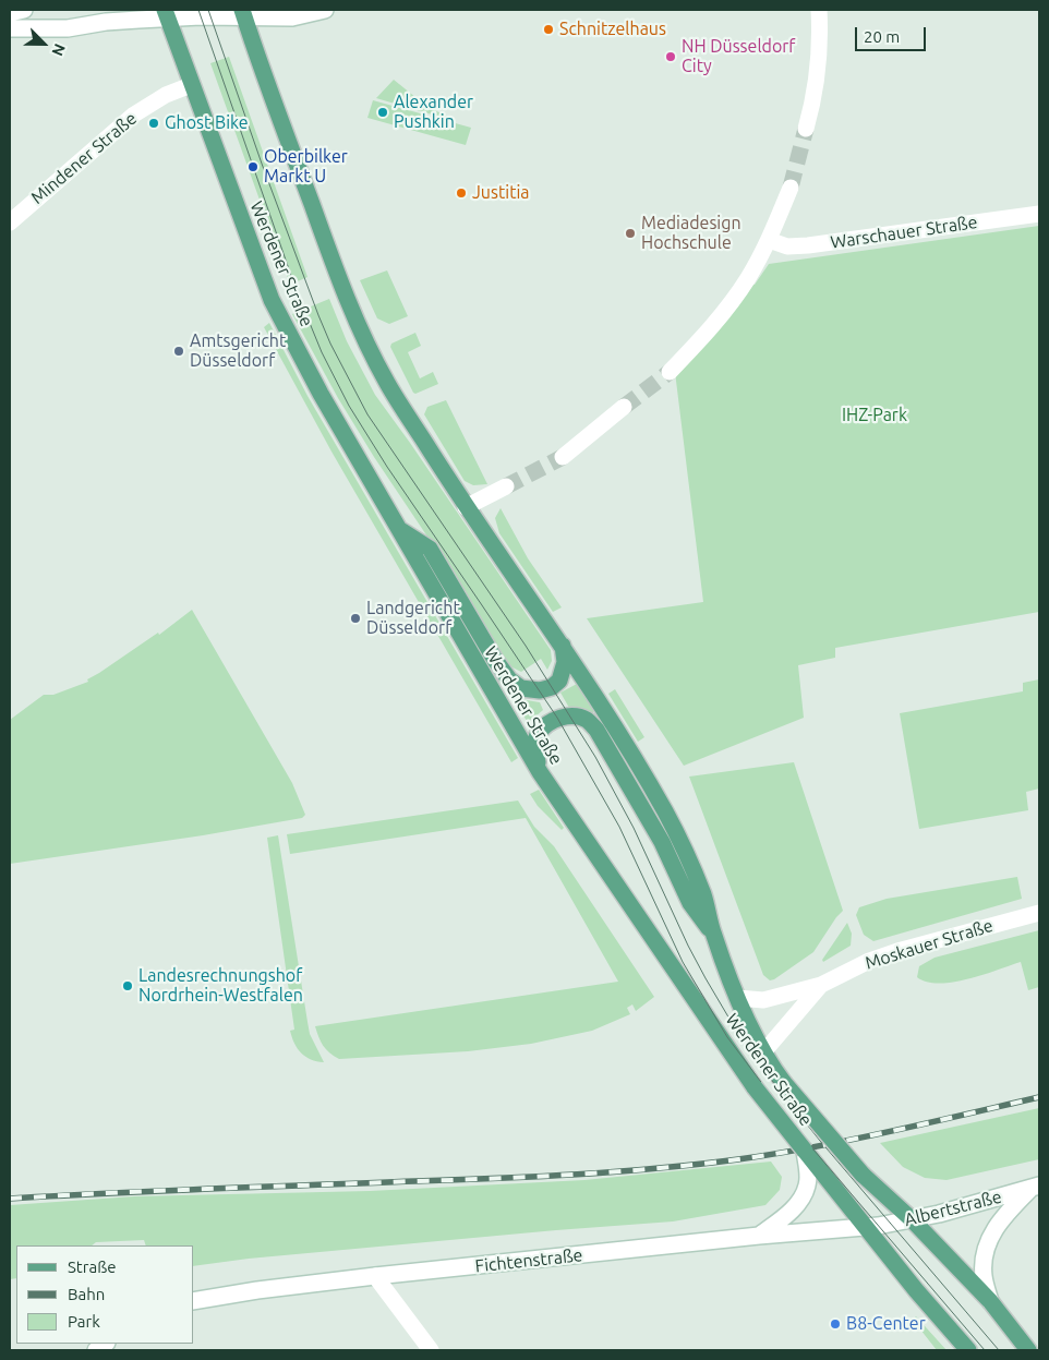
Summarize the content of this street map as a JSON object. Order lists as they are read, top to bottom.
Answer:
{
  "streets": {
    "main road": ["Werdener Straße"],
    "street": [
      "Mindener Straße",
      "Warschauer Straße",
      "Moskauer Straße",
      "Albertstraße",
      "Fichtenstraße"
    ]
  },
  "crossings": [
    ["Mindener Straße", "Werdener Straße"],
    ["Werdener Straße", "Moskauer Straße"],
    ["Werdener Straße", "Albertstraße"],
    ["Werdener Straße", "Fichtenstraße"],
    ["Albertstraße", "Fichtenstraße"]
  ],
  "parks": ["IHZ-Park"],
  "places": [
    "Schnitzelhaus",
    "NH Düsseldorf City",
    "Alexander Pushkin",
    "Ghost Bike",
    "Oberbilker Markt U",
    "Justitia",
    "Mediadesign Hochschule",
    "Amtsgericht Düsseldorf",
    "Landgericht Düsseldorf",
    "Landesrechnungshof Nordrhein-Westfalen",
    "B8-Center"
  ],
  "legend": ["Straße", "Bahn", "Park"],
  "scale_bar": "20 m",
  "north": "bottom right"
}
